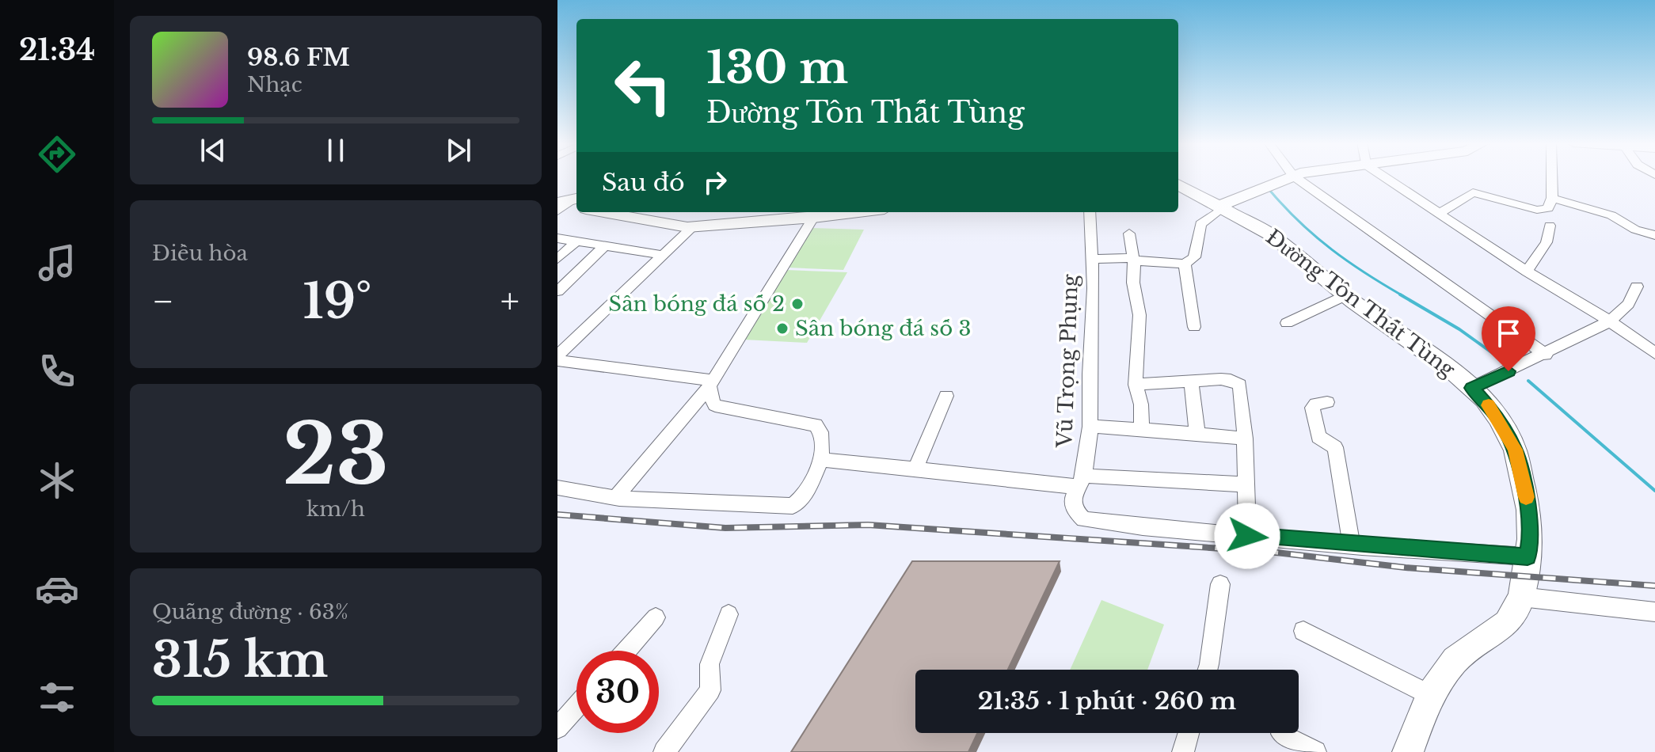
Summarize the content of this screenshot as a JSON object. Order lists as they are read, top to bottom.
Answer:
{
  "streets": {
    "street": ["Đường Tôn Thất Tùng", "Vũ Trọng Phụng"]
  },
  "crossings": [
    ["Đường Tôn Thất Tùng", "Vũ Trọng Phụng"]
  ],
  "places": ["Sân bóng đá số 2", "Sân bóng đá số 3"],
  "page": {
    "tabs": "21:34",
    "turn": ["130 m", "Đường Tôn Thất Tùng"],
    "song": ["98.6 FM", "Nhạc"],
    "then": "Sau đó",
    "tile": [
      "Điều hòa",
      ["23", "km/h"],
      ["Quãng đường · 63%", "315 km"]
    ],
    "heat": ["−", "19°", "+"],
    "limit": "30",
    "trip": "21:35 · 1 phút · 260 m"
  }
}
